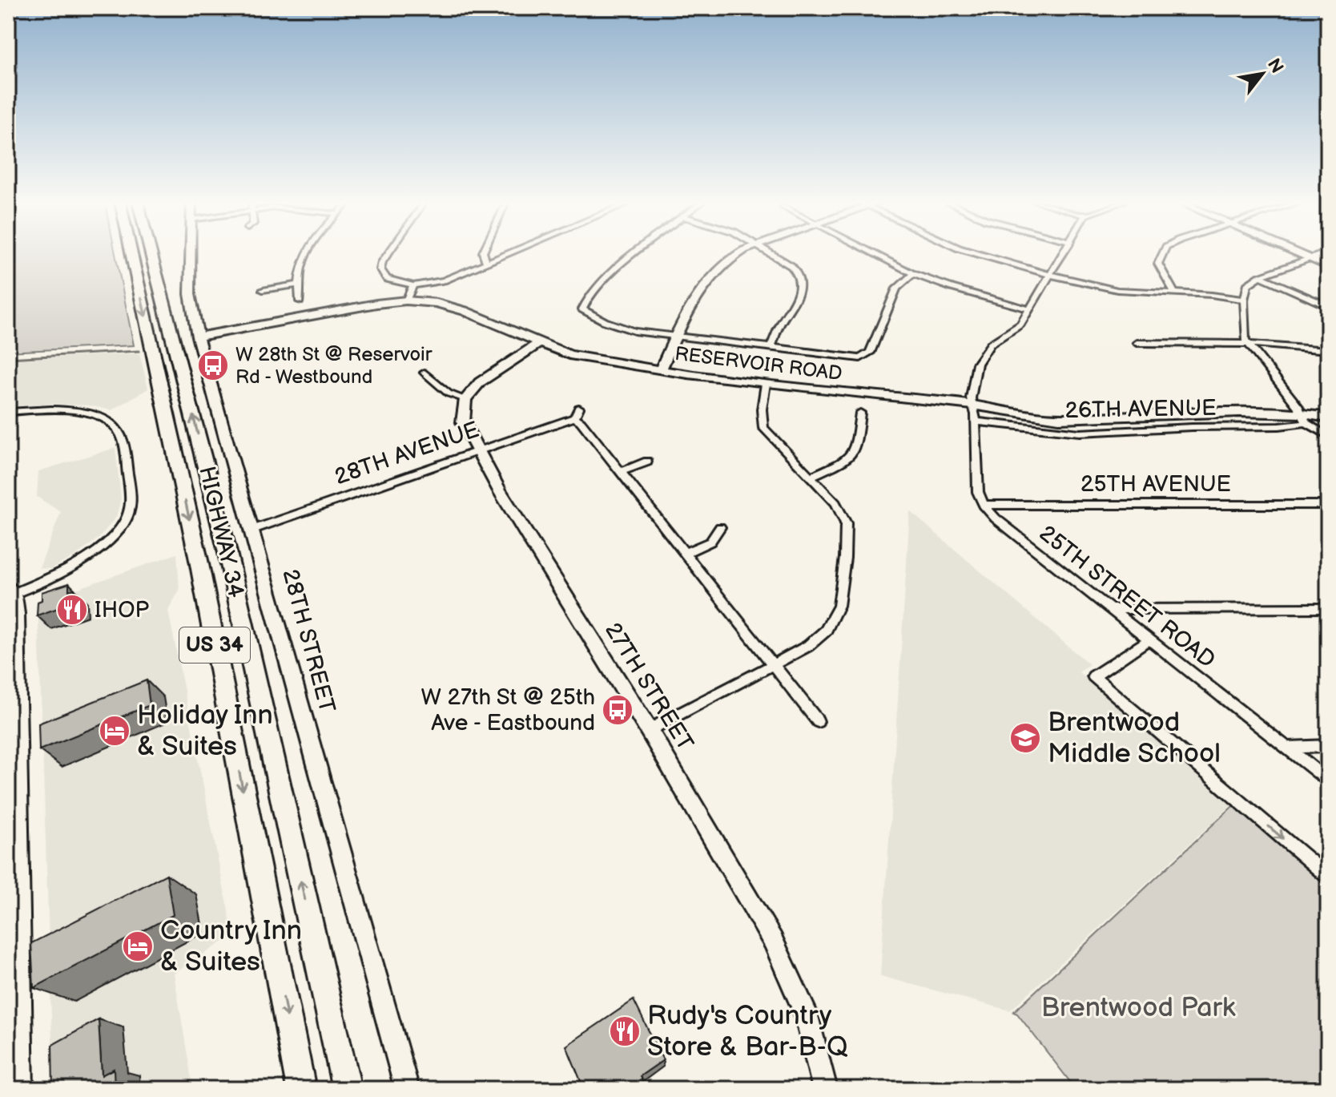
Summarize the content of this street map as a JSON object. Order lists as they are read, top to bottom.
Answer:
{
  "streets": {
    "highway": ["HIGHWAY 34", "US 34"],
    "street": [
      "RESERVOIR ROAD",
      "26TH AVENUE",
      "28TH AVENUE",
      "25TH AVENUE",
      "25TH STREET ROAD",
      "28TH STREET",
      "27TH STREET"
    ]
  },
  "crossings": [
    ["RESERVOIR ROAD", "26TH AVENUE"],
    ["RESERVOIR ROAD", "28TH STREET"],
    ["28TH AVENUE", "28TH STREET"],
    ["28TH AVENUE", "27TH STREET"],
    ["25TH AVENUE", "25TH STREET ROAD"]
  ],
  "parks": ["Brentwood Park"],
  "places": {
    "bus stop": ["W 28th St @ Reservoir Rd - Westbound", "W 27th St @ 25th Ave - Eastbound"],
    "restaurant": ["IHOP", "Rudy's Country Store & Bar-B-Q"],
    "hotel": ["Holiday Inn & Suites", "Country Inn & Suites"],
    "school or university": ["Brentwood Middle School"]
  },
  "north": "top right"
}
